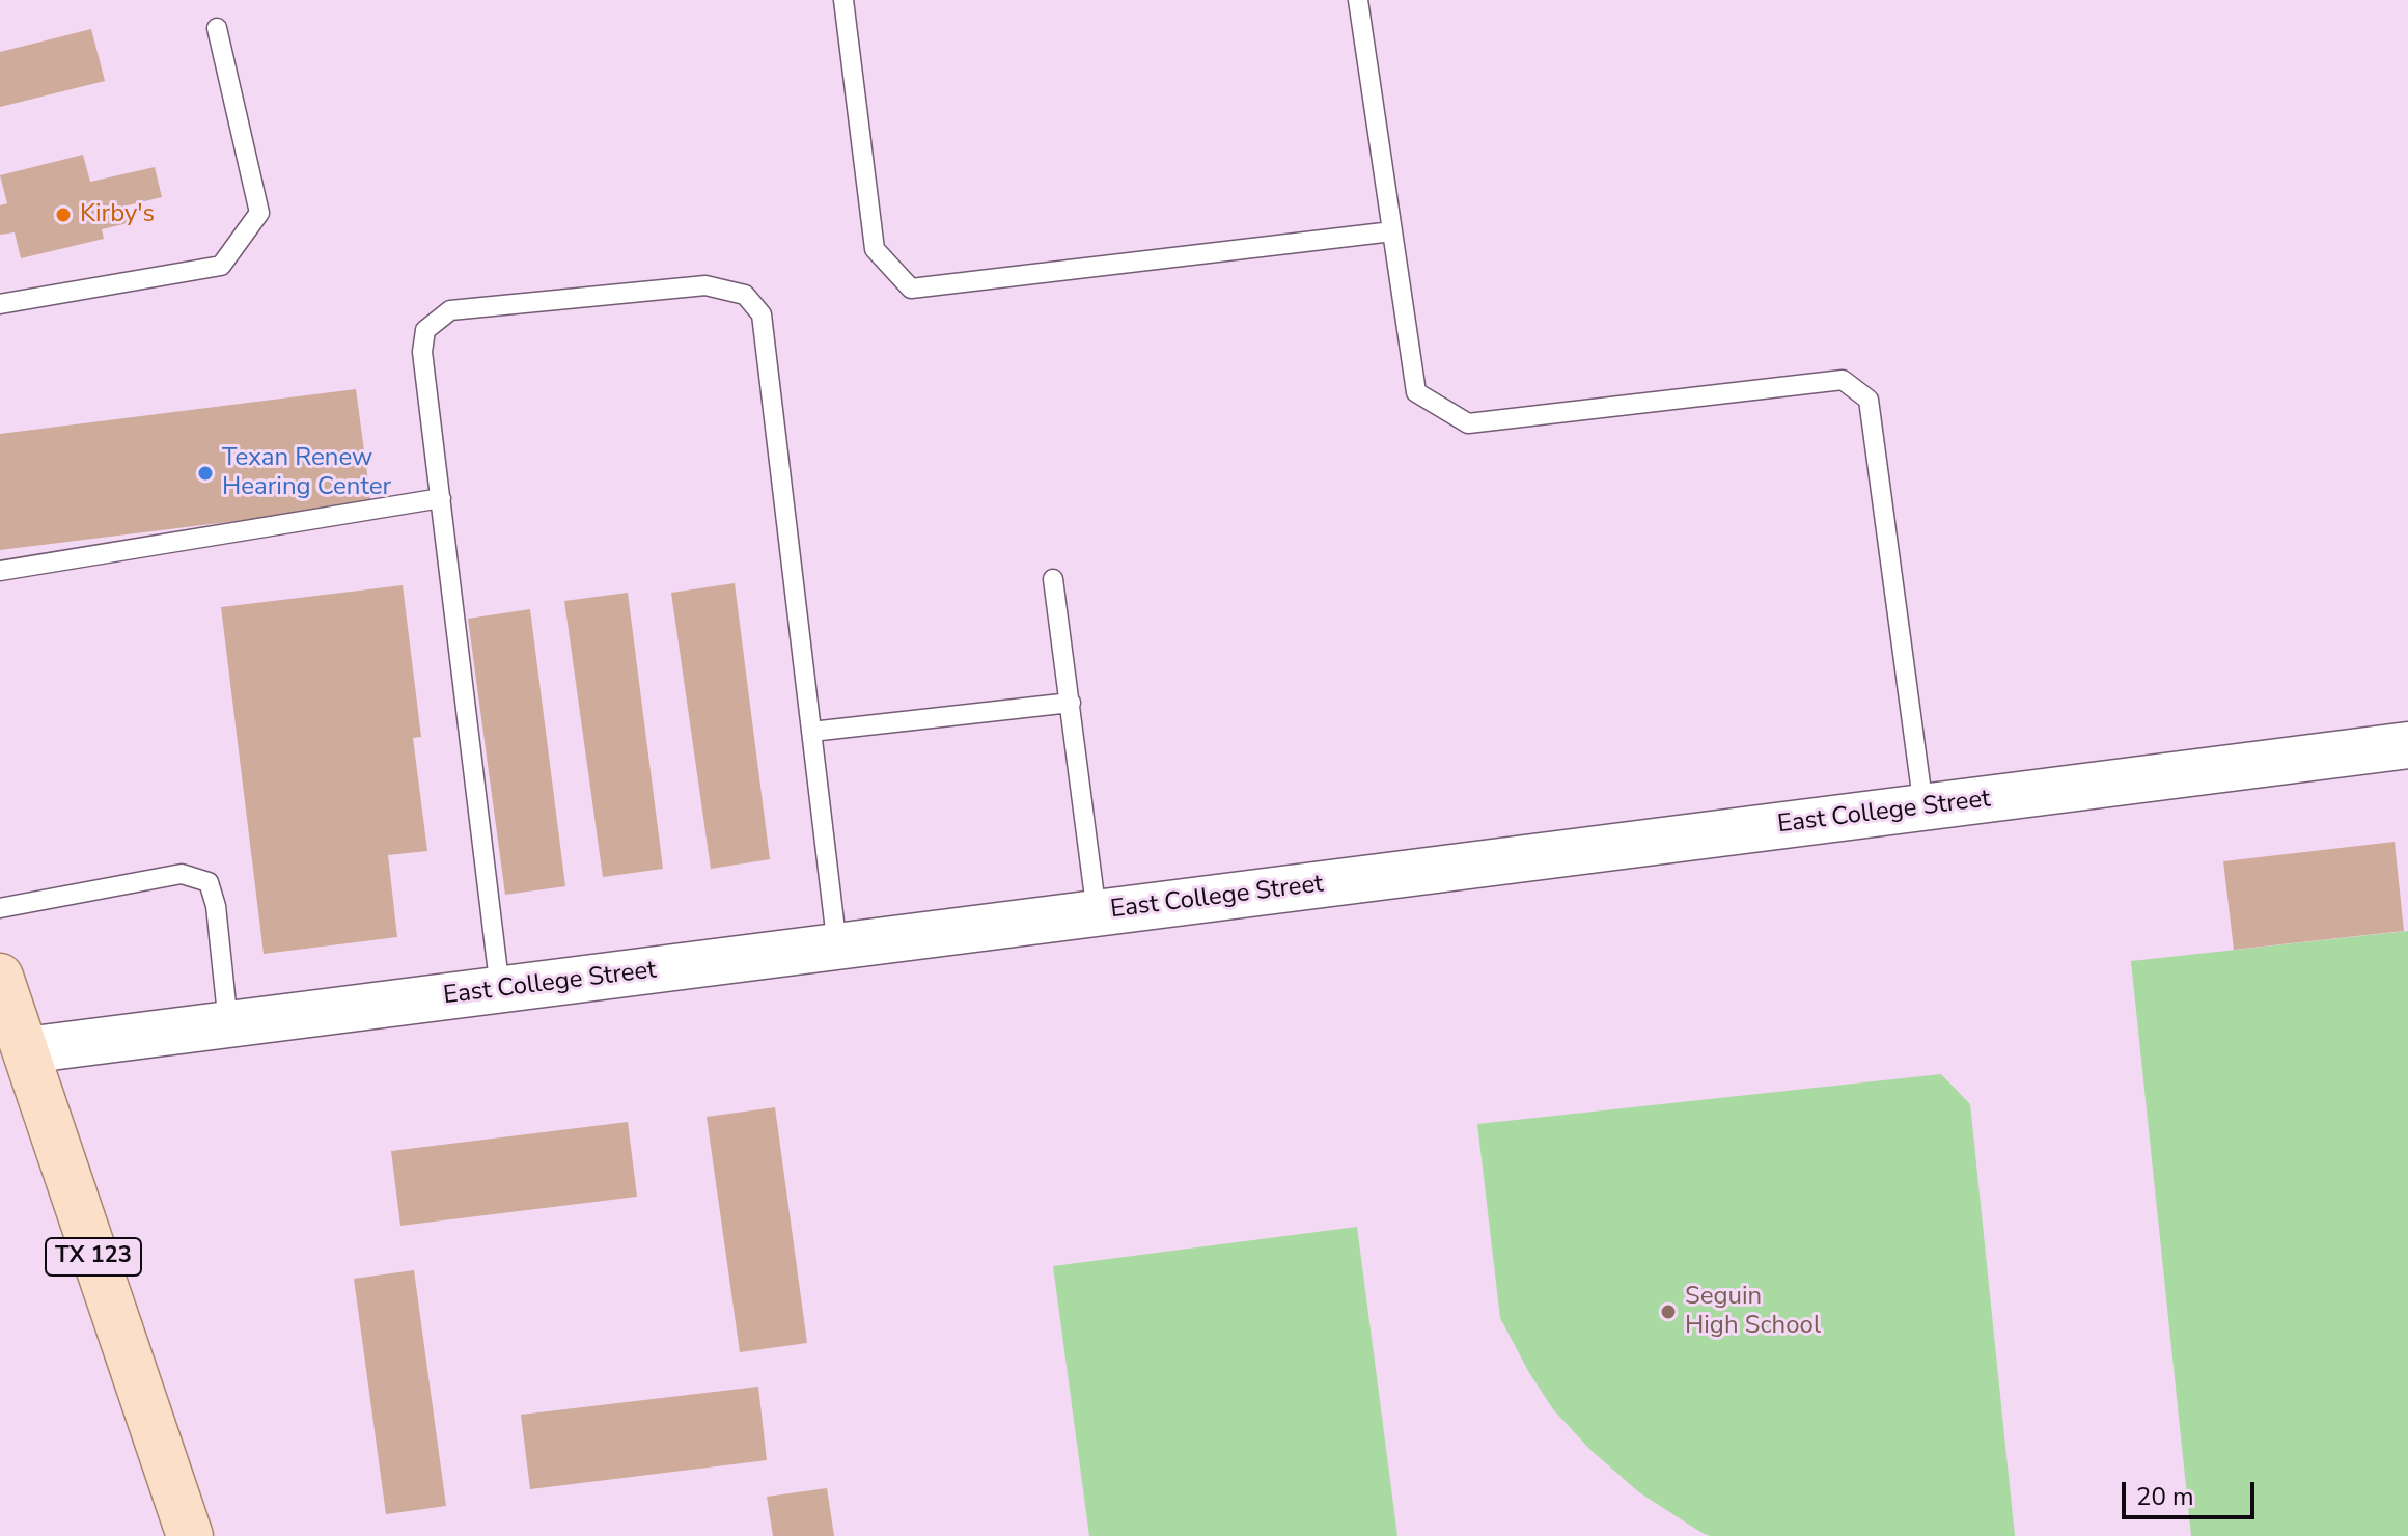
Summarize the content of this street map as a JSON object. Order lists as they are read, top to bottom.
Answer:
{
  "streets": {
    "main road": ["TX 123"],
    "street": ["East College Street"]
  },
  "crossings": [
    ["East College Street", "TX 123"]
  ],
  "places": ["Kirby's", "Texan Renew Hearing Center", "Seguin High School"],
  "scale_bar": "20 m"
}
